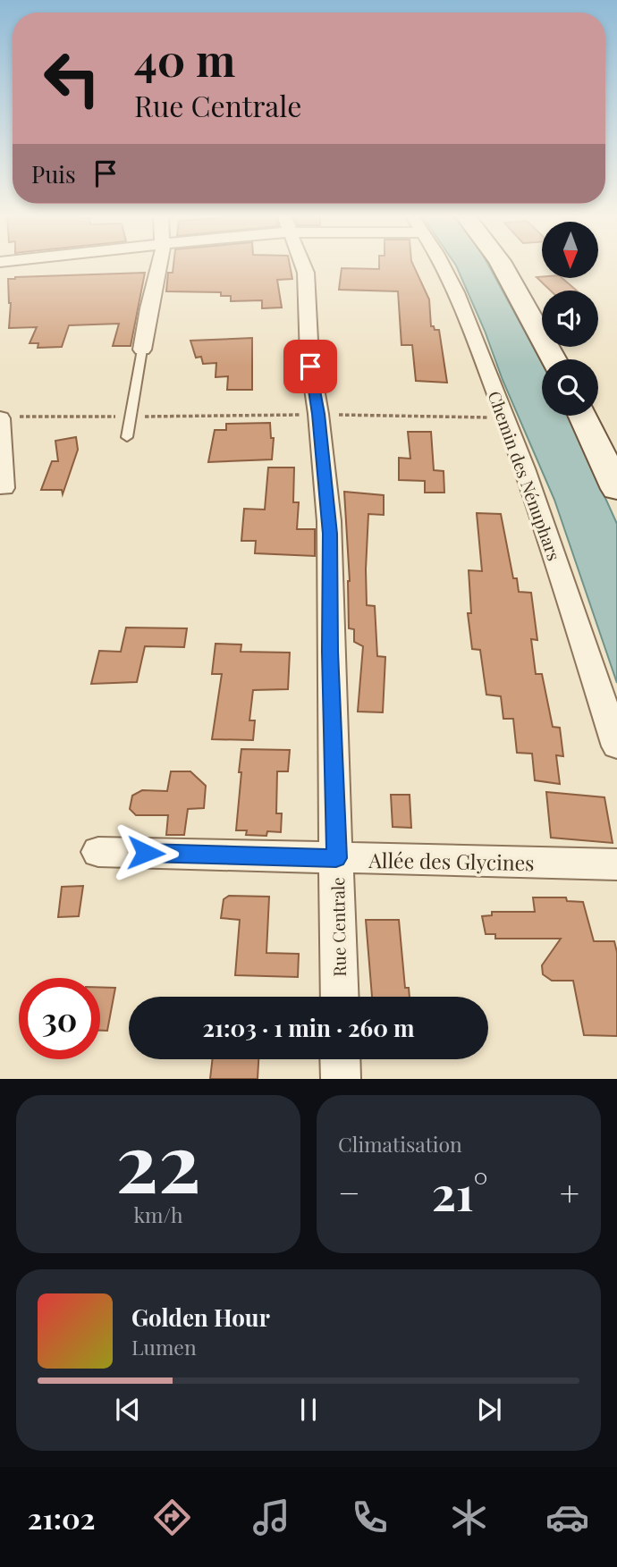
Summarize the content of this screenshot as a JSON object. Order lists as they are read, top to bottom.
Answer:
{
  "streets": {
    "street": ["Chemin des Nénuphars", "Allée des Glycines", "Rue Centrale"]
  },
  "crossings": [
    ["Allée des Glycines", "Rue Centrale"]
  ],
  "north": "bottom",
  "page": {
    "turn": ["40 m", "Rue Centrale"],
    "then": "Puis",
    "limit": "30",
    "trip": "21:03 · 1 min · 260 m",
    "tile": [
      ["22", "km/h"],
      "Climatisation"
    ],
    "heat": ["−", "21°", "+"],
    "song": ["Golden Hour", "Lumen"],
    "tabs": "21:02"
  }
}
